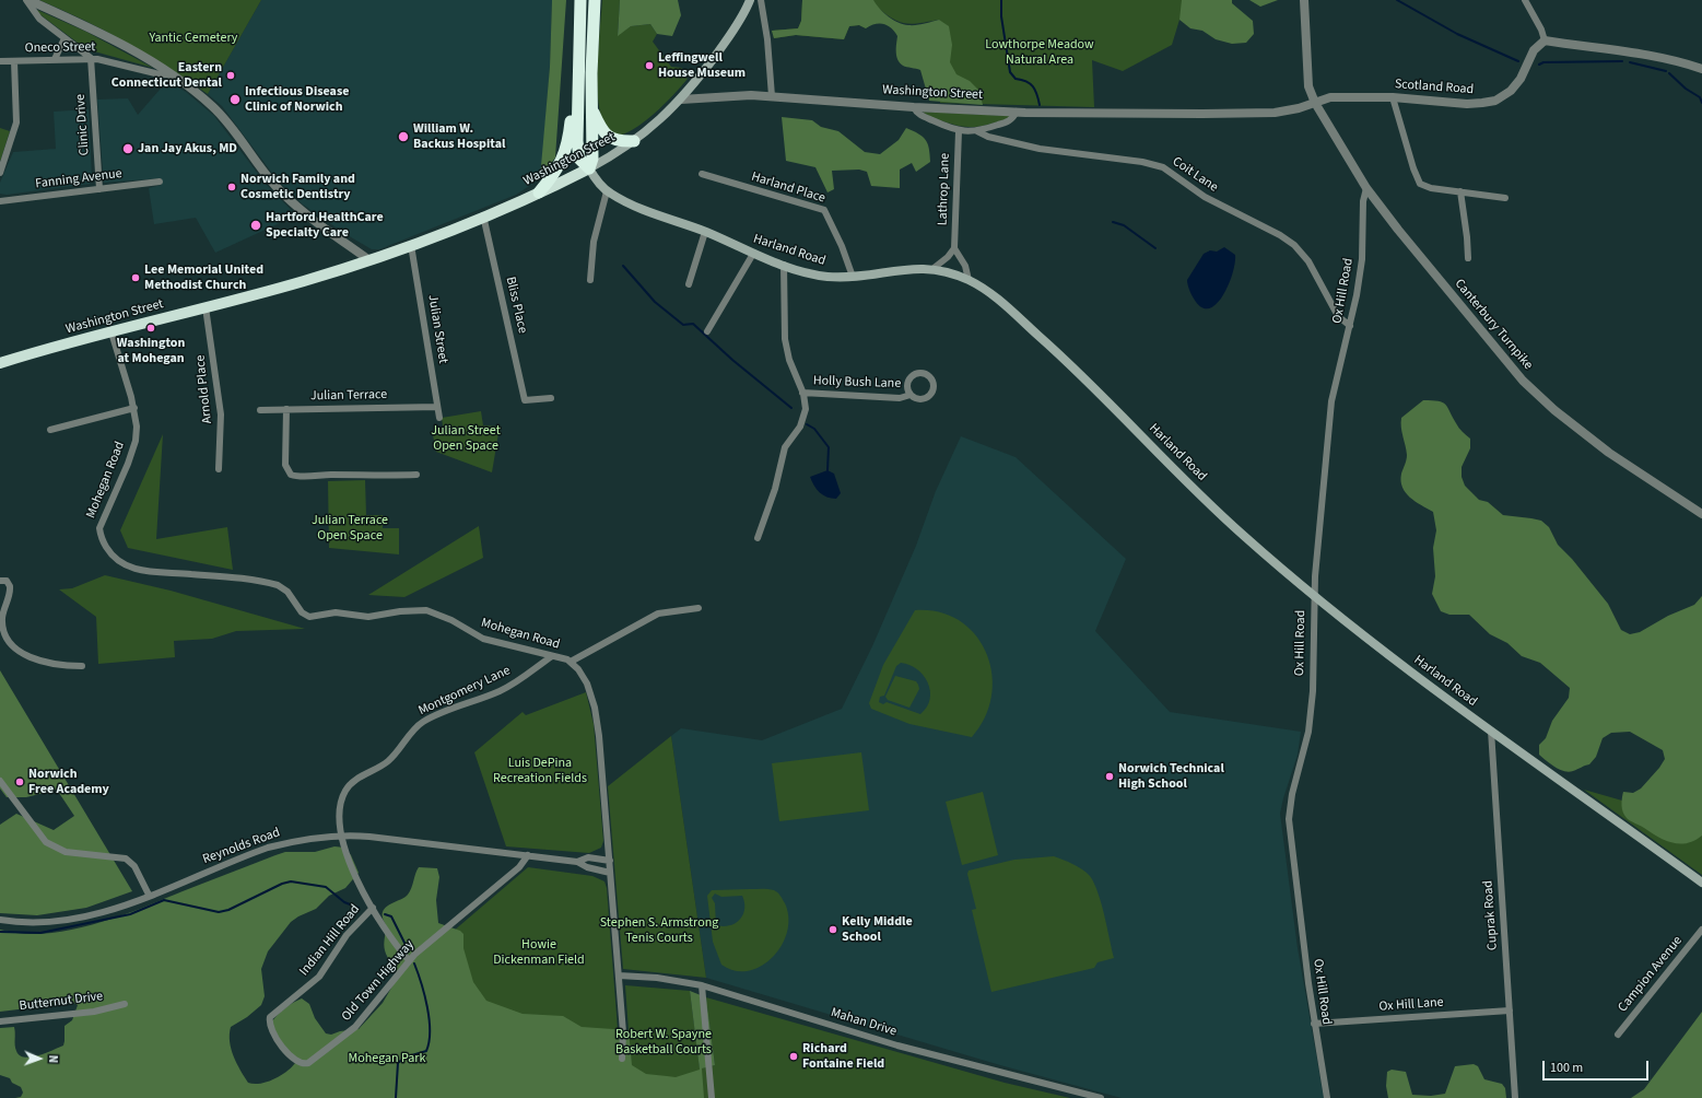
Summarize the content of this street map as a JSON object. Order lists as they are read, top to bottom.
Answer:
{
  "streets": {
    "highway": ["Washington Street"],
    "main road": ["Harland Road"],
    "street": [
      "Oneco Street",
      "Scotland Road",
      "Clinic Drive",
      "Coit Lane",
      "Fanning Avenue",
      "Harland Place",
      "Lathrop Lane",
      "Ox Hill Road",
      "Bliss Place",
      "Canterbury Turnpike",
      "Julian Street",
      "Holly Bush Lane",
      "Arnold Place",
      "Julian Terrace",
      "Mohegan Road",
      "Montgomery Lane",
      "Reynolds Road",
      "Cuprak Road",
      "Indian Hill Road",
      "Campion Avenue",
      "Old Town Highway",
      "Butternut Drive",
      "Ox Hill Lane",
      "Mahan Drive"
    ]
  },
  "crossings": [
    ["Oneco Street", "Clinic Drive"],
    ["Scotland Road", "Washington Street"],
    ["Scotland Road", "Canterbury Turnpike"],
    ["Washington Street", "Harland Road"],
    ["Washington Street", "Bliss Place"],
    ["Washington Street", "Canterbury Turnpike"],
    ["Washington Street", "Julian Street"],
    ["Washington Street", "Arnold Place"],
    ["Washington Street", "Mohegan Road"],
    ["Clinic Drive", "Fanning Avenue"],
    ["Coit Lane", "Ox Hill Road"],
    ["Harland Place", "Harland Road"],
    ["Harland Road", "Ox Hill Road"],
    ["Harland Road", "Cuprak Road"],
    ["Ox Hill Road", "Canterbury Turnpike"],
    ["Ox Hill Road", "Ox Hill Lane"],
    ["Julian Street", "Julian Terrace"],
    ["Mohegan Road", "Montgomery Lane"],
    ["Mohegan Road", "Reynolds Road"],
    ["Mohegan Road", "Mahan Drive"],
    ["Montgomery Lane", "Reynolds Road"],
    ["Reynolds Road", "Old Town Highway"],
    ["Cuprak Road", "Ox Hill Lane"],
    ["Indian Hill Road", "Old Town Highway"]
  ],
  "parks": [
    "Yantic Cemetery",
    "Lowthorpe Meadow Natural Area",
    "Julian Street Open Space",
    "Julian Terrace Open Space",
    "Luis DePina Recreation Fields",
    "Stephen S. Armstrong Tenis Courts",
    "Howie Dickenman Field",
    "Robert W. Spayne Basketball Courts",
    "Mohegan Park"
  ],
  "places": [
    "Leffingwell House Museum",
    "Eastern Connecticut Dental",
    "Infectious Disease Clinic of Norwich",
    "William W. Backus Hospital",
    "Jan Jay Akus, MD",
    "Norwich Family and Cosmetic Dentistry",
    "Hartford HealthCare Specialty Care",
    "Lee Memorial United Methodist Church",
    "Washington at Mohegan",
    "Norwich Technical High School",
    "Norwich Free Academy",
    "Kelly Middle School",
    "Richard Fontaine Field"
  ],
  "scale_bar": "100 m",
  "north": "right"
}
